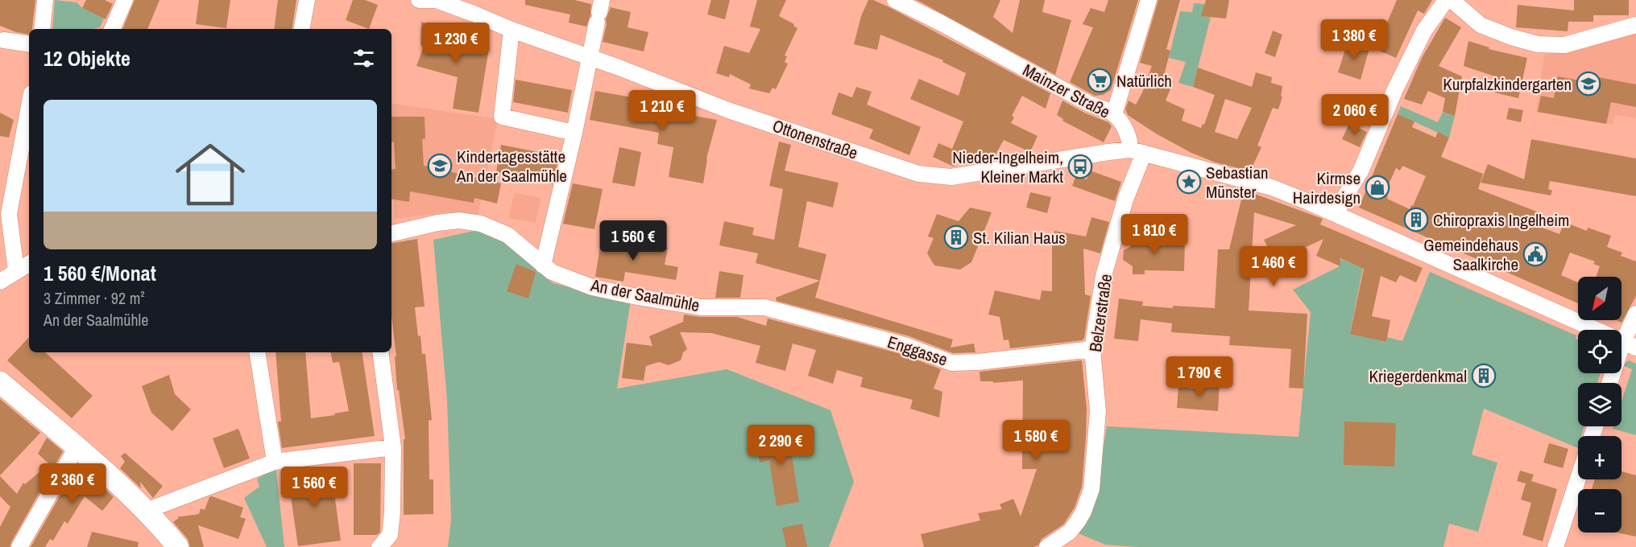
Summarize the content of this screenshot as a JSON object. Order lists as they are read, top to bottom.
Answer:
{
  "streets": {
    "street": [
      "Mainzer Straße",
      "Ottonenstraße",
      "An der Saalmühle",
      "Belzerstraße",
      "Enggasse"
    ]
  },
  "crossings": [
    ["Mainzer Straße", "Ottonenstraße"],
    ["Mainzer Straße", "Belzerstraße"],
    ["Ottonenstraße", "Belzerstraße"],
    ["An der Saalmühle", "Enggasse"],
    ["Belzerstraße", "Enggasse"]
  ],
  "places": {
    "supermarket": ["Natürlich"],
    "school or university": ["Kurpfalzkindergarten", "Kindertagesstätte An der Saalmühle"],
    "bus stop": ["Nieder-Ingelheim, Kleiner Markt"],
    "place": ["Sebastian Münster"],
    "shop": ["Kirmse Hairdesign"],
    "building": ["Chiropraxis Ingelheim", "St. Kilian Haus", "Kriegerdenkmal"],
    "public building": ["Gemeindehaus Saalkirche"]
  },
  "north": "bottom left",
  "page": {
    "price": [
      "1 380 €",
      "1 230 €",
      "1 210 €",
      "2 060 €",
      "1 810 €",
      "1 560 €",
      "1 460 €",
      "1 790 €",
      "1 580 €",
      "2 290 €",
      "2 360 €",
      "1 560 €"
    ],
    "heading": "12 Objekte",
    "list": [
      {
        "name": "1 560 €/Monat",
        "note": "3 Zimmer · 92 m² · An der Saalmühle"
      }
    ],
    "map_buttons": ["+", "−"]
  }
}
